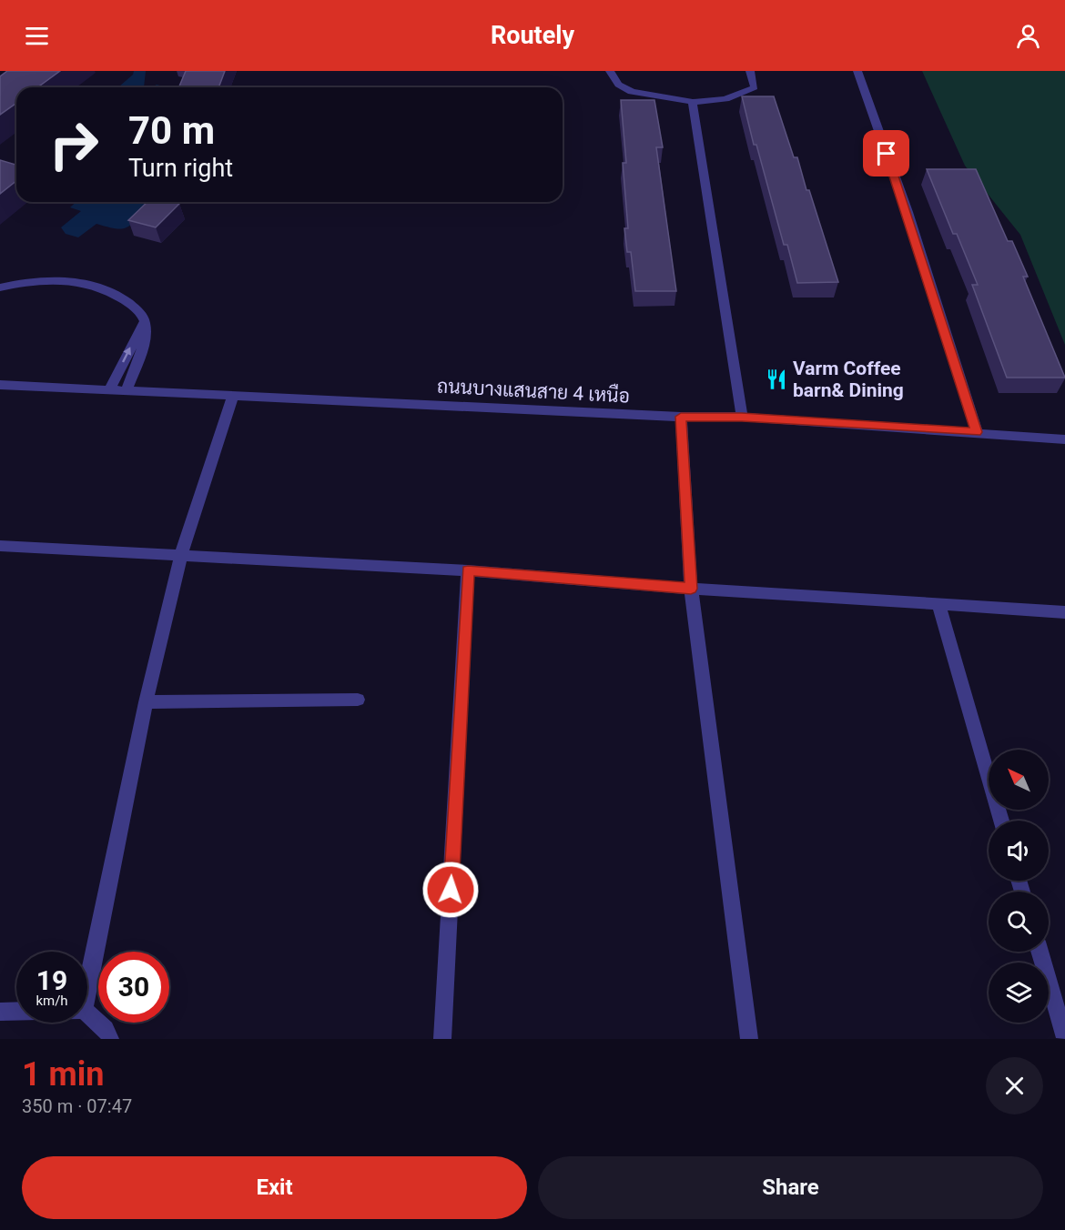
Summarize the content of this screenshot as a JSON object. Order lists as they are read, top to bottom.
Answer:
{
  "streets": {
    "street": ["ถนนบางแสนสาย 4 เหนือ"]
  },
  "places": {
    "restaurant": ["Varm Coffee barn& Dining"]
  },
  "north": "top left",
  "page": {
    "header": "Routely",
    "turn": ["70 m", "Turn right"],
    "speed": "19 km/h",
    "limit": "30",
    "heading": ["1 min", "350 m · 07:47"],
    "buttons": ["Exit", "Share"]
  }
}
